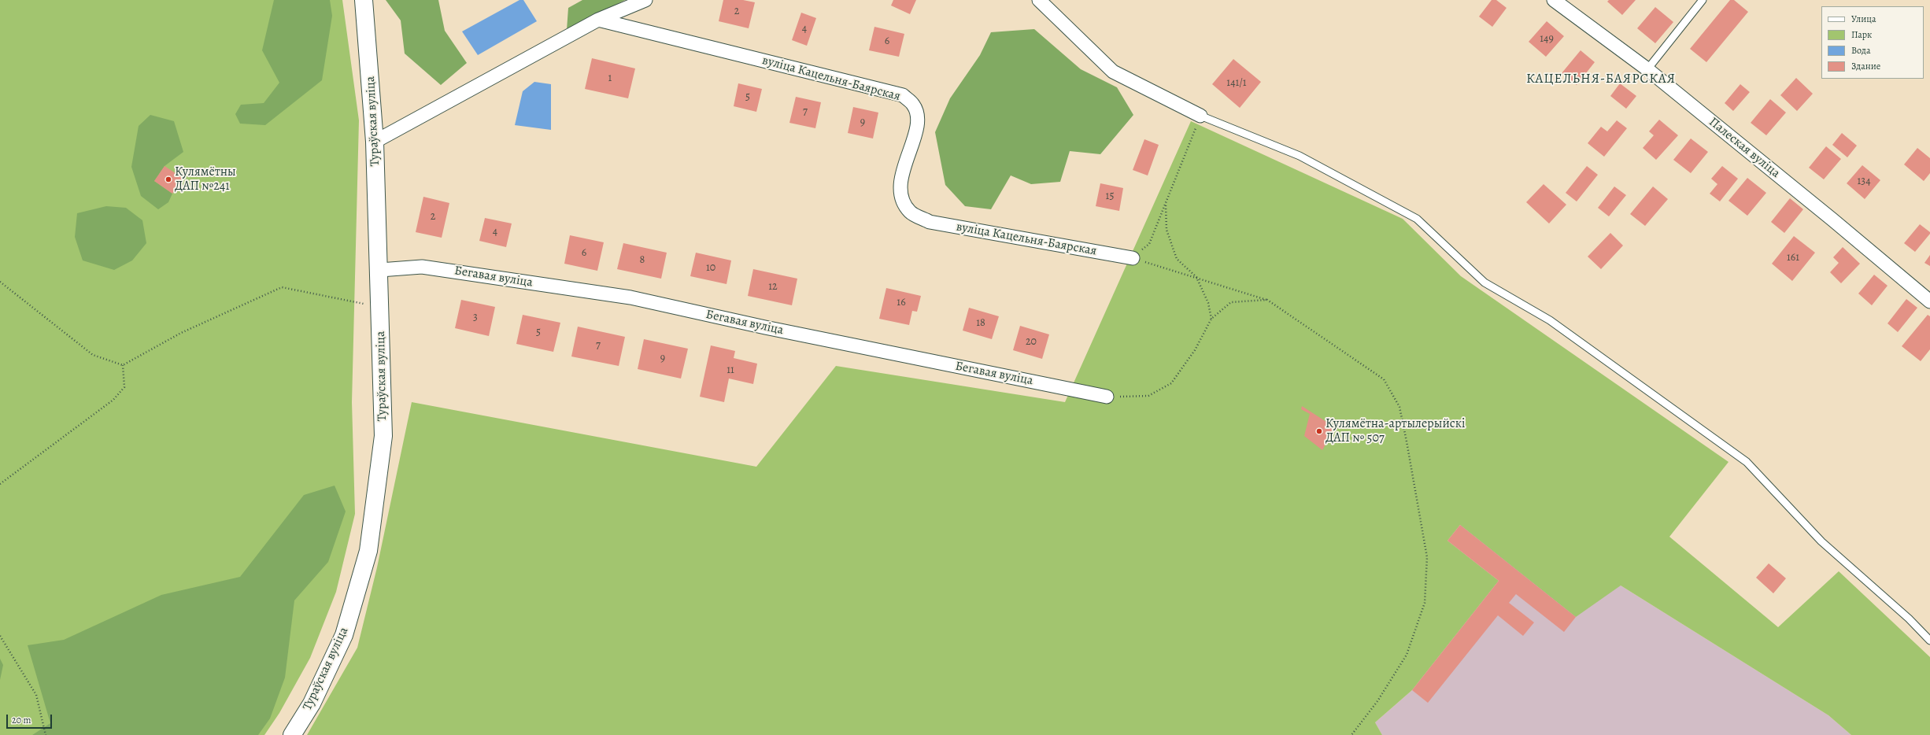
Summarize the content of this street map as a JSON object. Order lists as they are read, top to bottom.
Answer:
{
  "streets": {
    "street": [
      "вуліца Кацельня-Баярская",
      "Тураўская вуліца",
      "Палеская вуліца",
      "Бегавая вуліца"
    ]
  },
  "crossings": [
    ["Тураўская вуліца", "Бегавая вуліца"]
  ],
  "districts": ["КАЦЕЛЬНЯ-БАЯРСКАЯ"],
  "places": ["Кулямётны ДАП №241", "Кулямётна-артылерыйскі ДАП № 507"],
  "house_numbers": [
    "2",
    "4",
    "149",
    "6",
    "1",
    "141/1",
    "5",
    "7",
    "9",
    "134",
    "15",
    "2",
    "4",
    "6",
    "161",
    "8",
    "10",
    "12",
    "16",
    "3",
    "18",
    "5",
    "20",
    "7",
    "9",
    "11"
  ],
  "legend": [
    "Улица",
    "Парк",
    "Вода",
    "Здание"
  ],
  "scale_bar": "20 m"
}
